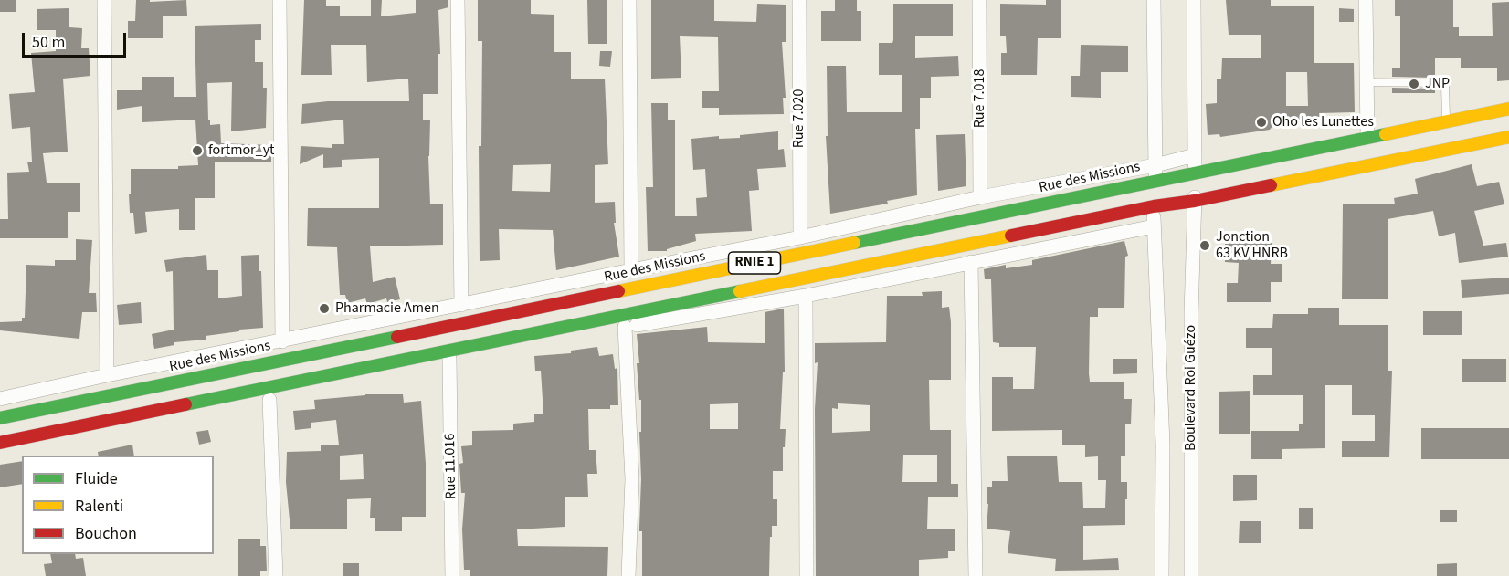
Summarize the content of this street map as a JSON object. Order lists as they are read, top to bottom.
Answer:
{
  "streets": {
    "highway": ["Rue des Missions", "RNIE 1"],
    "street": [
      "Rue 7.018",
      "Rue 7.020",
      "Boulevard Roi Guézo",
      "Rue 11.016"
    ]
  },
  "crossings": [
    ["Rue des Missions", "Boulevard Roi Guézo"],
    ["RNIE 1", "Boulevard Roi Guézo"]
  ],
  "places": [
    "JNP",
    "Oho les Lunettes",
    "fortmor_yt",
    "Jonction 63 KV HNRB",
    "Pharmacie Amen"
  ],
  "legend": ["Fluide", "Ralenti", "Bouchon"],
  "scale_bar": "50 m"
}
